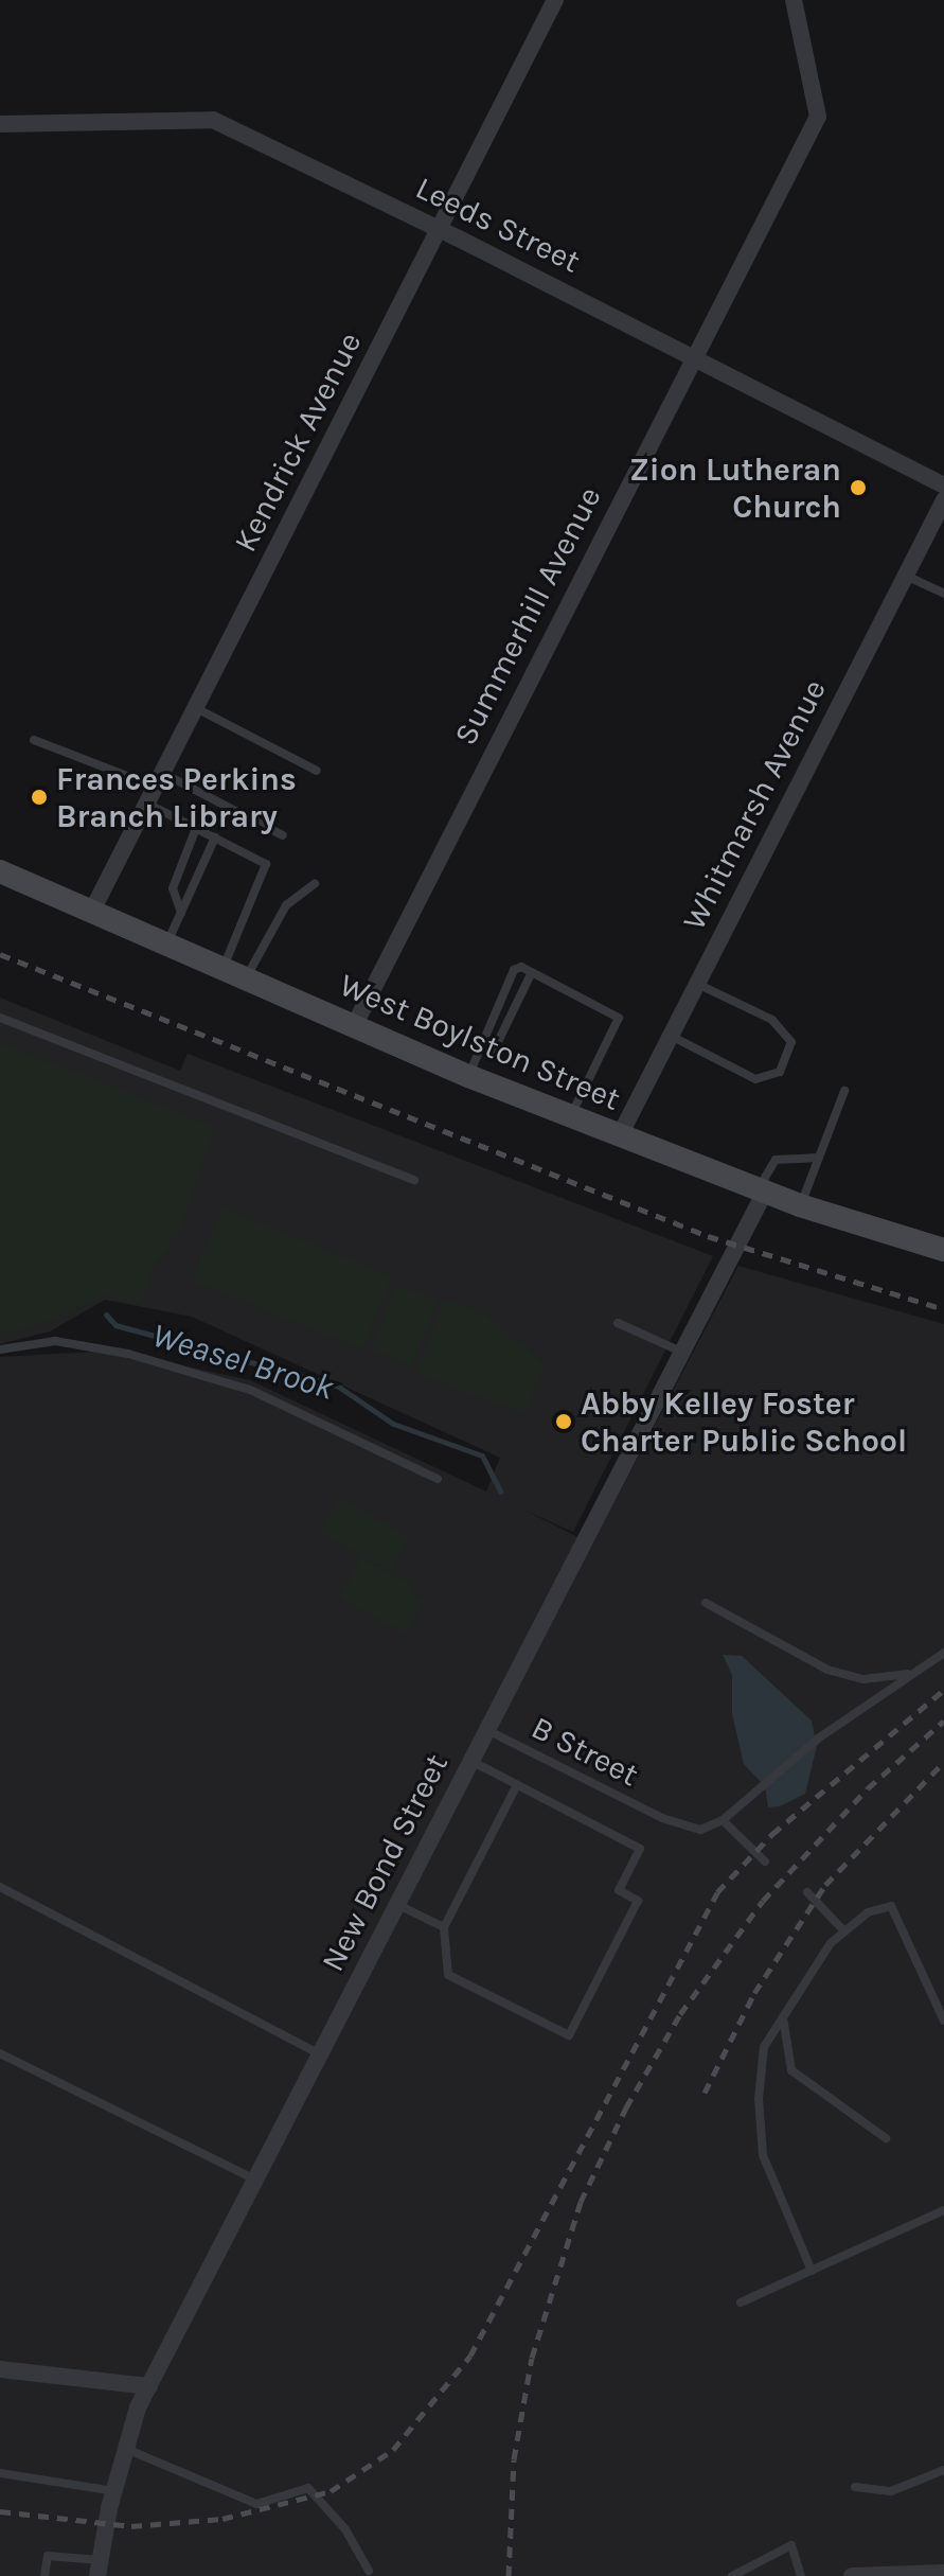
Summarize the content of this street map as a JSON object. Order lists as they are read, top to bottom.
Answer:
{
  "streets": {
    "main road": ["West Boylston Street"],
    "street": [
      "Leeds Street",
      "Kendrick Avenue",
      "Summerhill Avenue",
      "Whitmarsh Avenue",
      "New Bond Street"
    ],
    "lane": ["B Street"]
  },
  "crossings": [
    ["Leeds Street", "Kendrick Avenue"],
    ["Leeds Street", "Summerhill Avenue"],
    ["Kendrick Avenue", "West Boylston Street"],
    ["Summerhill Avenue", "West Boylston Street"],
    ["Whitmarsh Avenue", "West Boylston Street"],
    ["West Boylston Street", "New Bond Street"],
    ["B Street", "New Bond Street"]
  ],
  "water": ["Weasel Brook"],
  "places": ["Zion Lutheran Church", "Frances Perkins Branch Library", "Abby Kelley Foster Charter Public School"]
}
